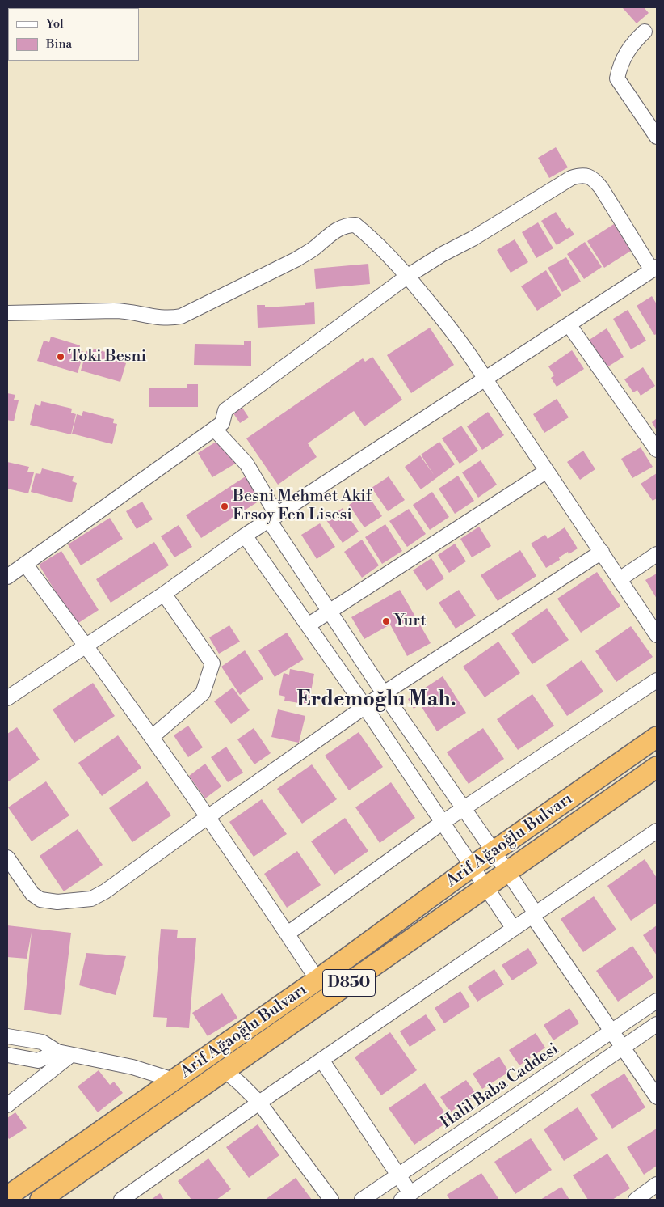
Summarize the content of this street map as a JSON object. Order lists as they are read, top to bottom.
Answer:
{
  "streets": {
    "highway": ["Arif Ağaoğlu Bulvarı", "D850"],
    "street": ["Halil Baba Caddesi"]
  },
  "districts": ["Erdemoğlu Mah."],
  "places": ["Toki Besni", "Besni Mehmet Akif Ersoy Fen Lisesi", "Yurt"],
  "legend": ["Yol", "Bina"]
}
